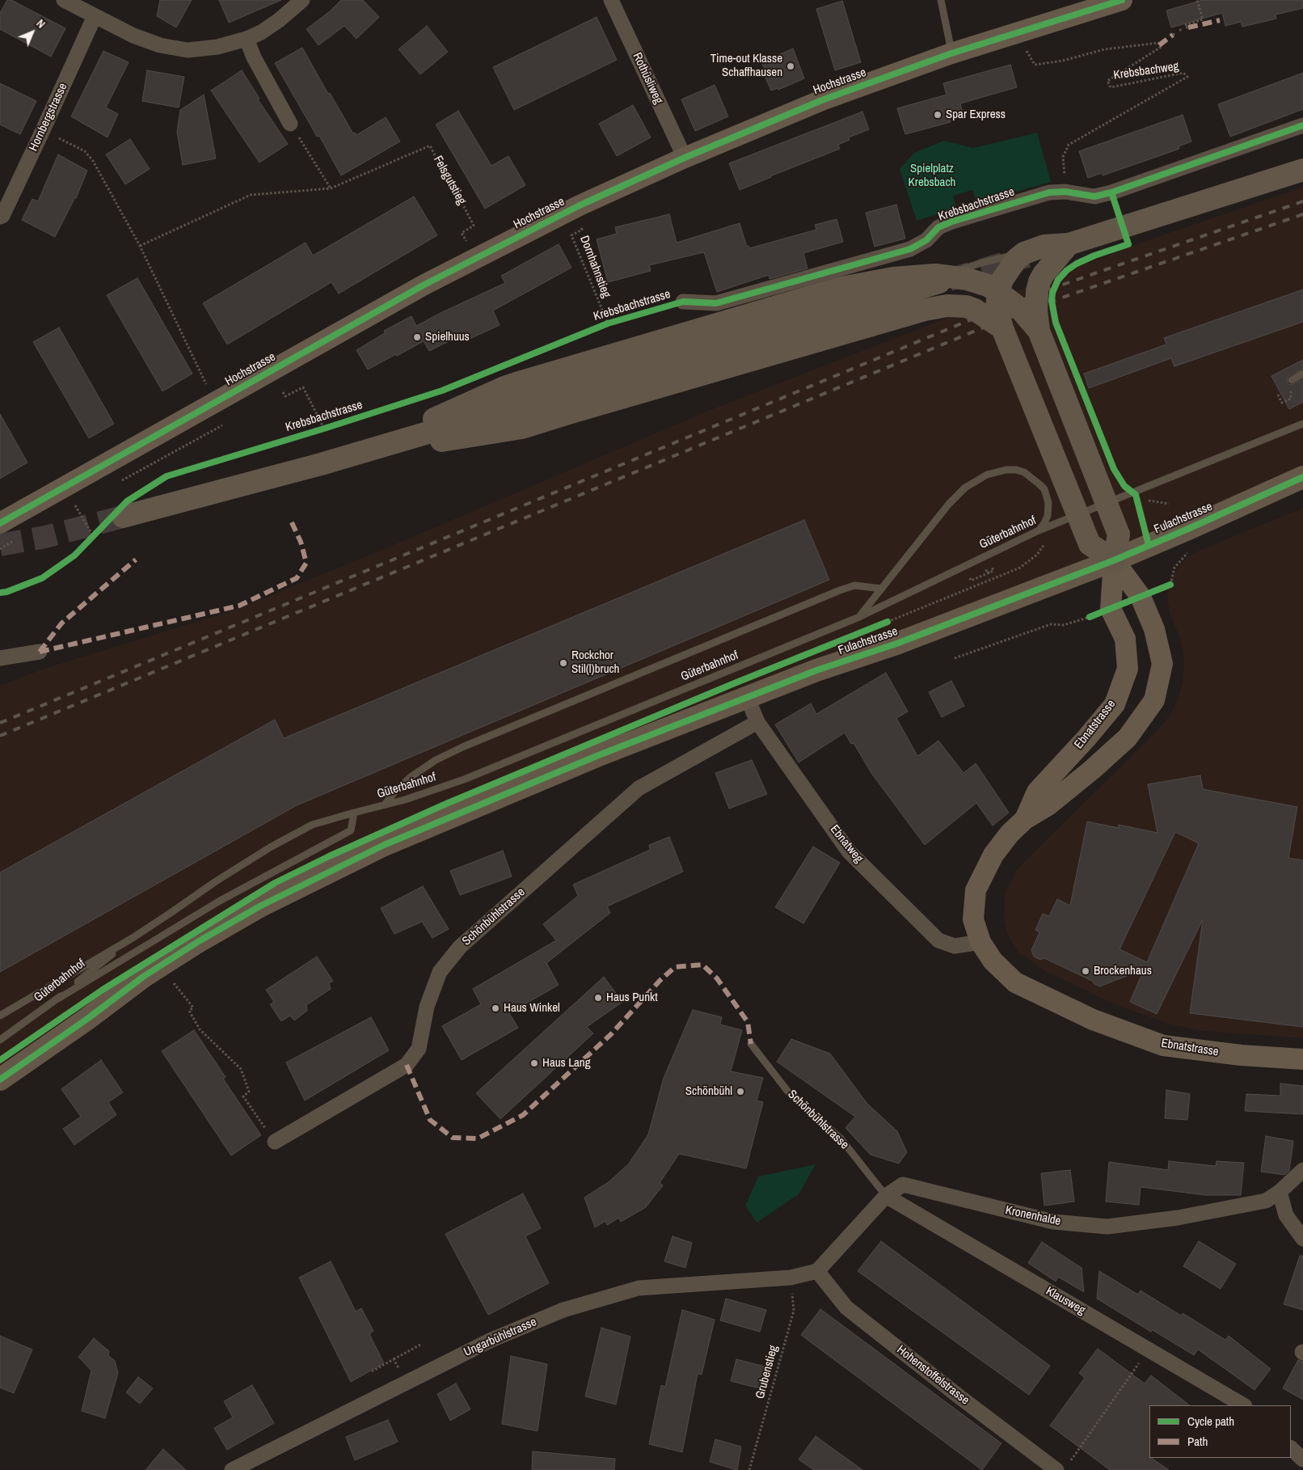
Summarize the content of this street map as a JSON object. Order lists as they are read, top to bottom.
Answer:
{
  "streets": {
    "main road": ["Fulachstrasse"],
    "street": [
      "Rothüsliweg",
      "Hochstrasse",
      "Hornbergstrasse",
      "Krebsbachstrasse",
      "Ebnatstrasse",
      "Ebnatweg",
      "Schönbühlstrasse",
      "Kronenhalde",
      "Klausweg",
      "Ungarbühlstrasse",
      "Hohenstoffelstrasse"
    ],
    "lane": ["Güterbahnhof"],
    "path": [
      "Krebsbachweg",
      "Felsgutstieg",
      "Dornhahnstieg",
      "Grubenstieg"
    ]
  },
  "crossings": [
    ["Krebsbachweg", "Krebsbachstrasse"],
    ["Rothüsliweg", "Hochstrasse"],
    ["Krebsbachstrasse", "Dornhahnstieg"],
    ["Fulachstrasse", "Ebnatstrasse"],
    ["Fulachstrasse", "Ebnatweg"],
    ["Ebnatstrasse", "Ebnatweg"],
    ["Ebnatweg", "Schönbühlstrasse"],
    ["Schönbühlstrasse", "Kronenhalde"],
    ["Schönbühlstrasse", "Klausweg"],
    ["Kronenhalde", "Klausweg"],
    ["Kronenhalde", "Hohenstoffelstrasse"],
    ["Ungarbühlstrasse", "Grubenstieg"]
  ],
  "parks": ["Spielplatz Krebsbach"],
  "places": [
    "Time-out Klasse Schaffhausen",
    "Spar Express",
    "Spielhuus",
    "Rockchor Stil(l)bruch",
    "Brockenhaus",
    "Haus Punkt",
    "Haus Winkel",
    "Haus Lang",
    "Schönbühl"
  ],
  "legend": ["Cycle path", "Path"],
  "north": "top right"
}
